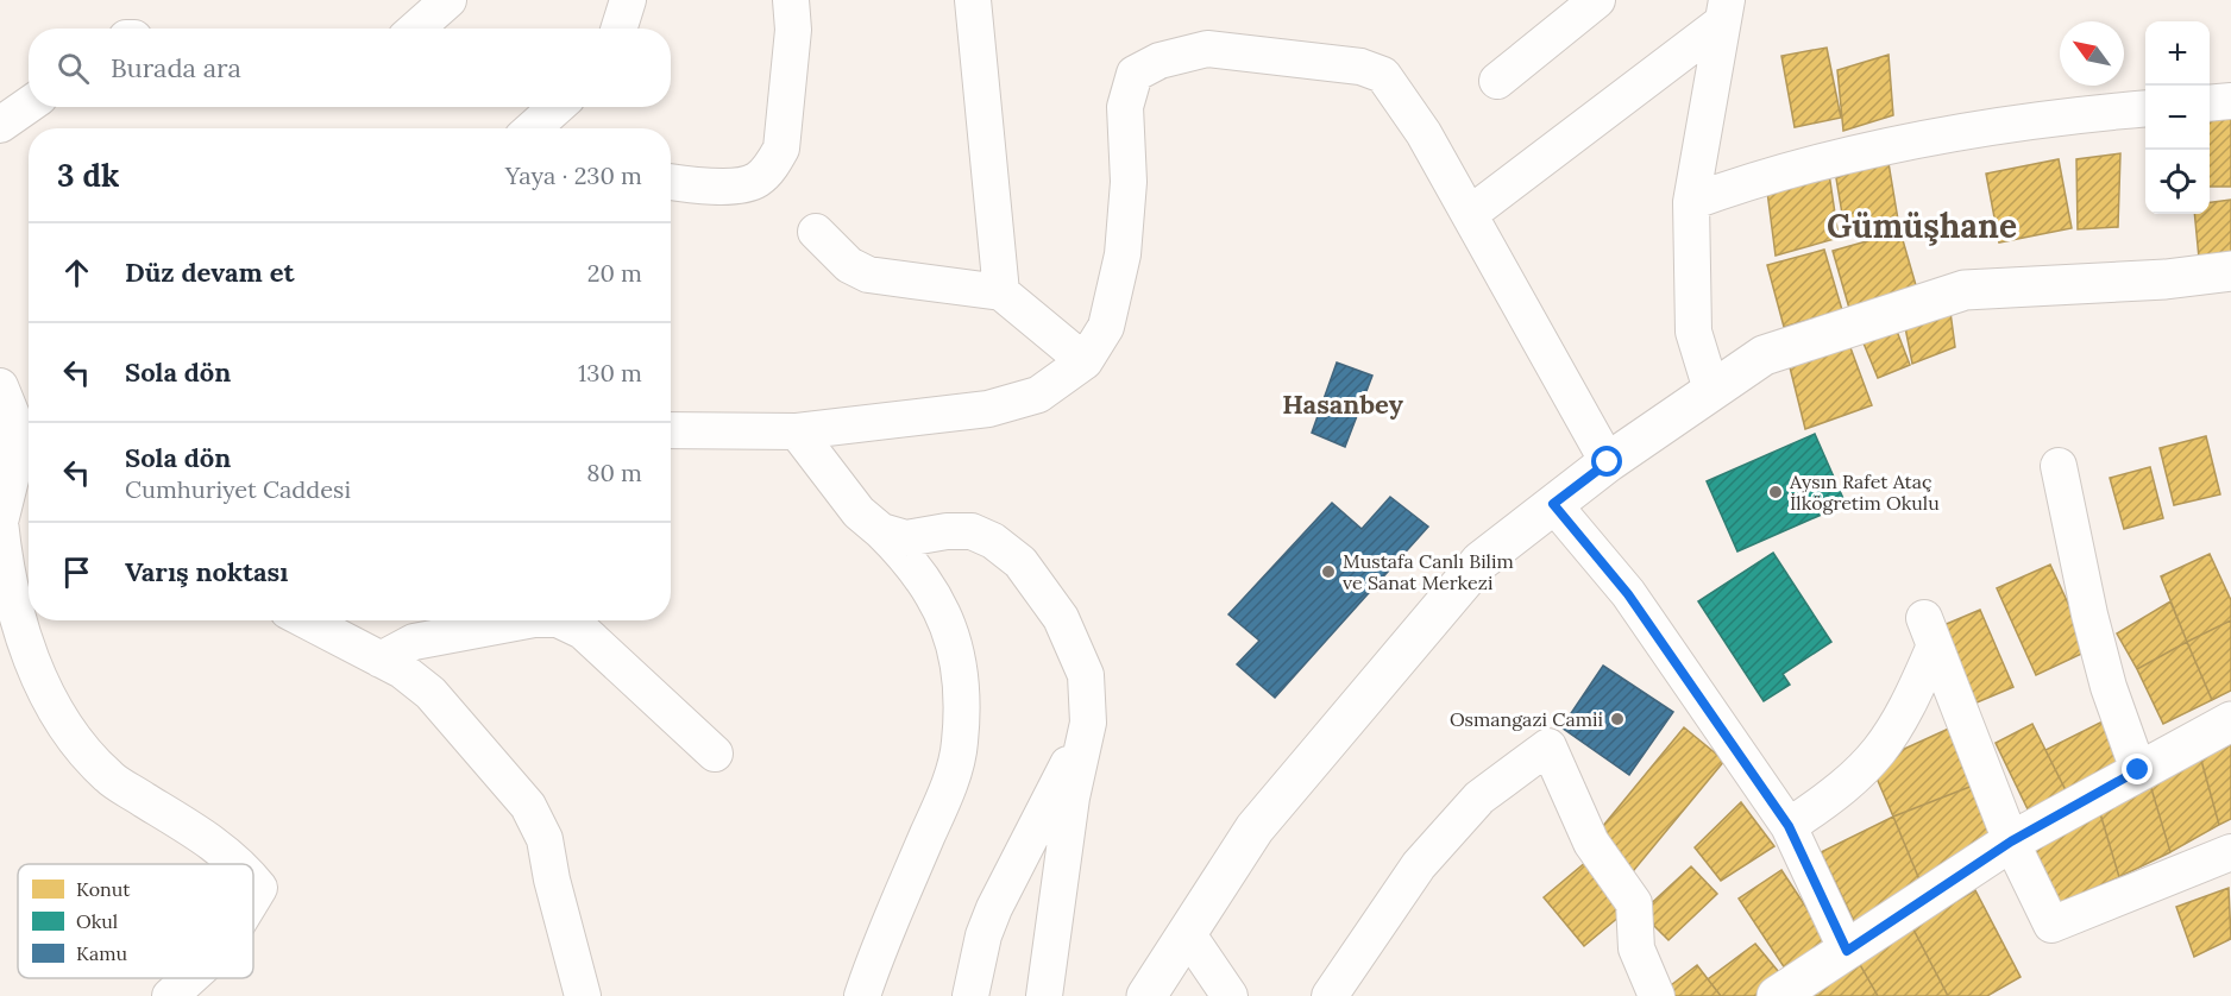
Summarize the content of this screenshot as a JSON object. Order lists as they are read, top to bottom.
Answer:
{
  "districts": ["Gümüşhane", "Hasanbey"],
  "places": ["Aysın Rafet Ataç İlkögretim Okulu", "Mustafa Canlı Bilim ve Sanat Merkezi", "Osmangazi Camii"],
  "legend": ["Konut", "Okul", "Kamu"],
  "north": "top left",
  "page": {
    "map_buttons": ["+", "−"],
    "search": "Burada ara",
    "heading": ["3 dk", "Yaya · 230 m"],
    "list": [
      ["Düz devam et", "20 m"],
      ["Sola dön", "130 m"],
      ["Sola dön", "Cumhuriyet Caddesi", "80 m"],
      "Varış noktası"
    ]
  }
}
